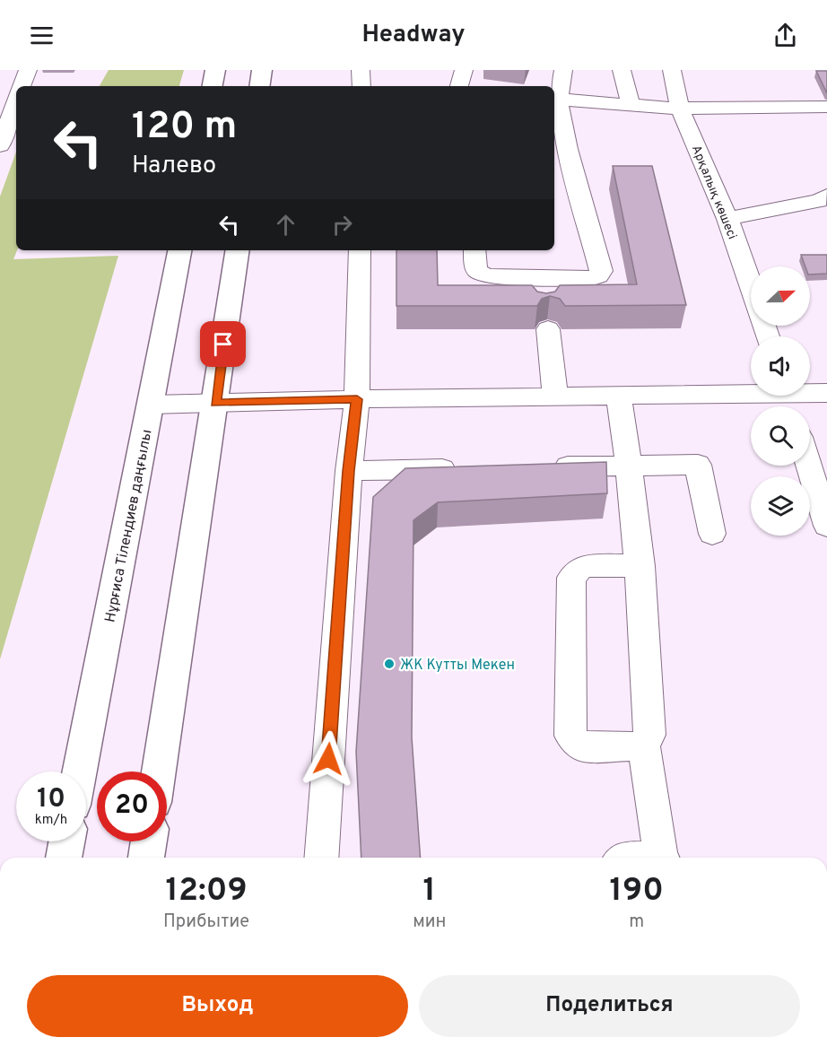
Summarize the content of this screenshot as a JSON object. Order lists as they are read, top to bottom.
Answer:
{
  "streets": {
    "main road": ["Нұрғиса Тілендиев даңғылы"],
    "street": ["Арқалық көшесі"]
  },
  "places": ["ЖК Кутты Мекен"],
  "north": "right",
  "page": {
    "header": "Headway",
    "turn": ["120 m", "Налево"],
    "speed": "10 km/h",
    "limit": "20",
    "eta": [
      "12:09",
      "Прибытие",
      "1",
      "мин",
      "190",
      "m"
    ],
    "buttons": ["Выход", "Поделиться"]
  }
}
